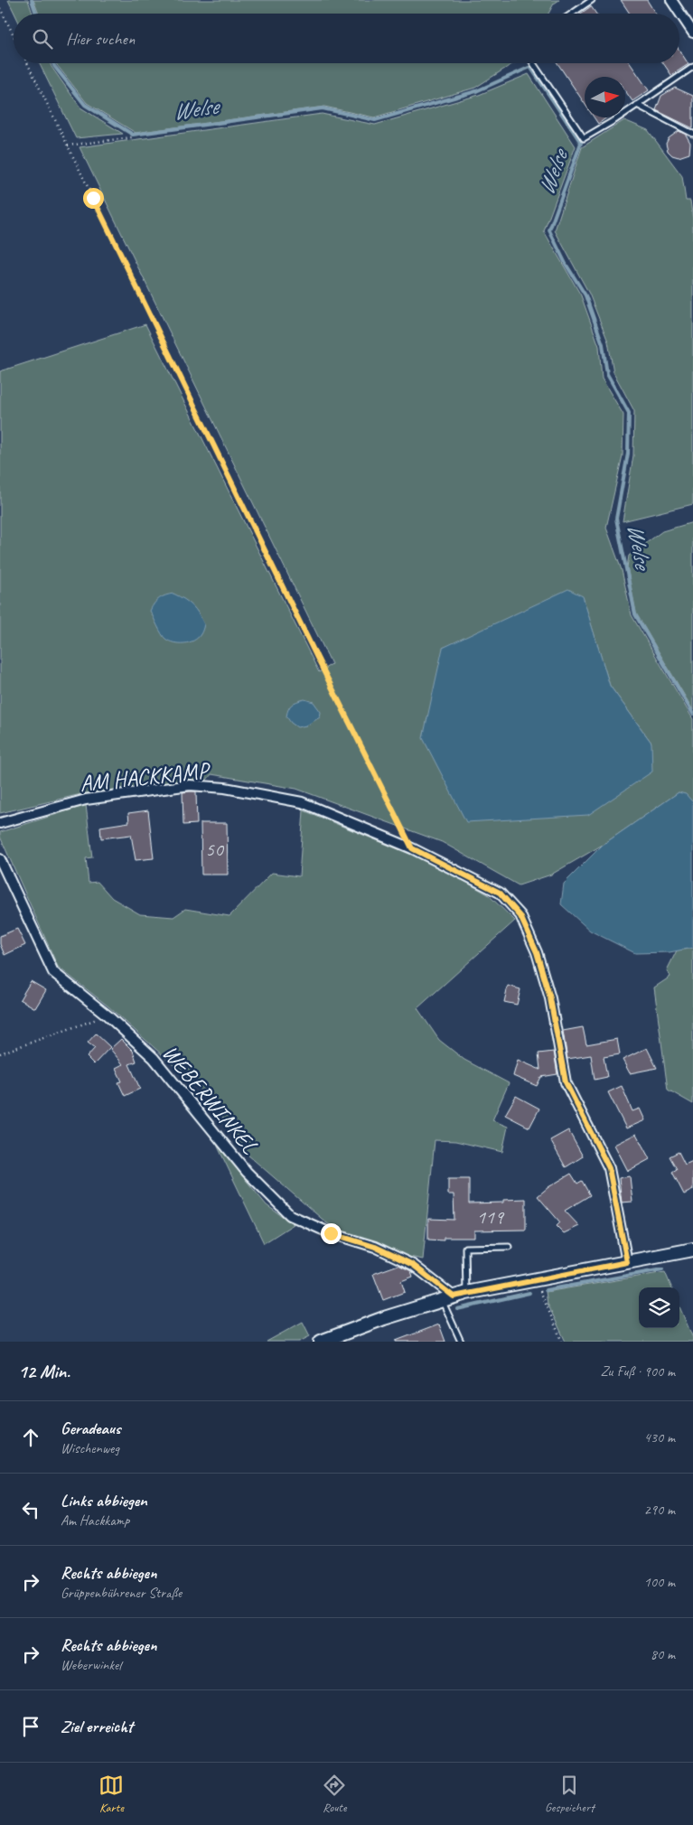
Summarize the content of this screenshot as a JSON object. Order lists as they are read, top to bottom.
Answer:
{
  "streets": {
    "street": ["AM HACKKAMP", "WEBERWINKEL"]
  },
  "water": ["Welse"],
  "house_numbers": ["50", "119"],
  "north": "right",
  "page": {
    "search": "Hier suchen",
    "heading": ["12 Min.", "Zu Fuß · 900 m"],
    "list": [
      ["Geradeaus", "Wischenweg", "430 m"],
      ["Links abbiegen", "Am Hackkamp", "290 m"],
      ["Rechts abbiegen", "Grüppenbührener Straße", "100 m"],
      ["Rechts abbiegen", "Weberwinkel", "80 m"],
      "Ziel erreicht"
    ],
    "nav": ["Karte", "Route", "Gespeichert"]
  }
}
